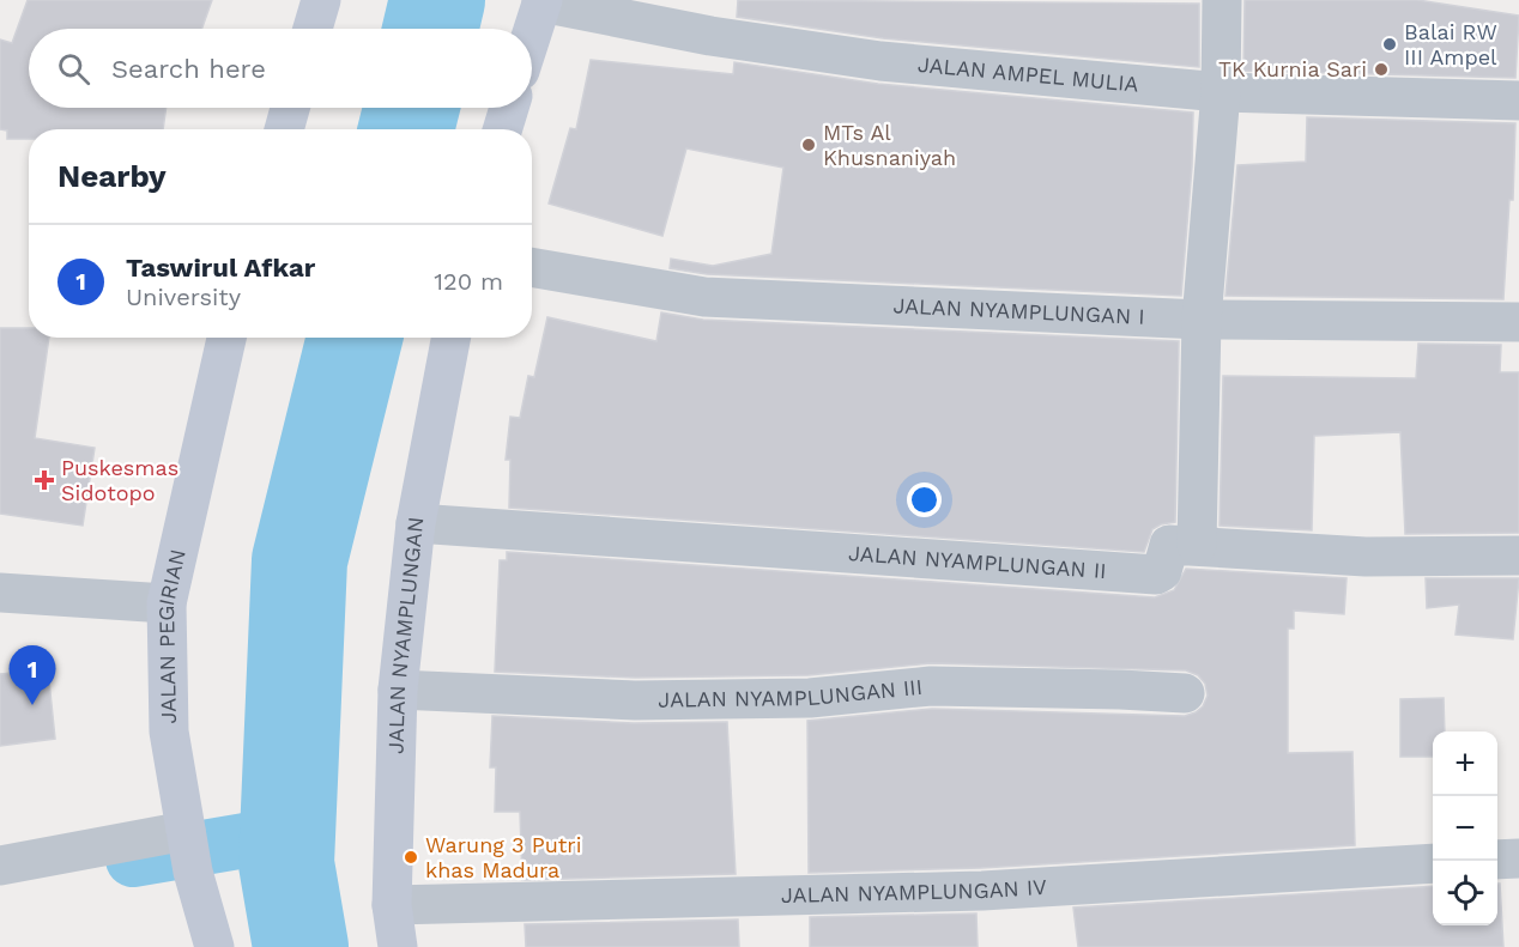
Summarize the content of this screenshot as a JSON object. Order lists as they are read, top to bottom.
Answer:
{
  "streets": {
    "main road": ["JALAN NYAMPLUNGAN", "JALAN PEGIRIAN"],
    "street": [
      "JALAN AMPEL MULIA",
      "JALAN NYAMPLUNGAN I",
      "JALAN NYAMPLUNGAN II",
      "JALAN NYAMPLUNGAN III",
      "JALAN NYAMPLUNGAN IV"
    ]
  },
  "crossings": [
    ["JALAN NYAMPLUNGAN II", "JALAN NYAMPLUNGAN"],
    ["JALAN NYAMPLUNGAN", "JALAN NYAMPLUNGAN III"],
    ["JALAN NYAMPLUNGAN", "JALAN NYAMPLUNGAN IV"]
  ],
  "places": {
    "other": [
      "Balai RW III Ampel",
      "TK Kurnia Sari",
      "MTs Al Khusnaniyah",
      "Warung 3 Putri khas Madura"
    ],
    "health": ["Puskesmas Sidotopo"]
  },
  "page": {
    "search": "Search here",
    "heading": "Nearby",
    "list": [
      {
        "mark": "1",
        "name": "Taswirul Afkar",
        "note": "University",
        "value": "120 m"
      }
    ],
    "pins": "1",
    "map_buttons": ["+", "−"]
  }
}
